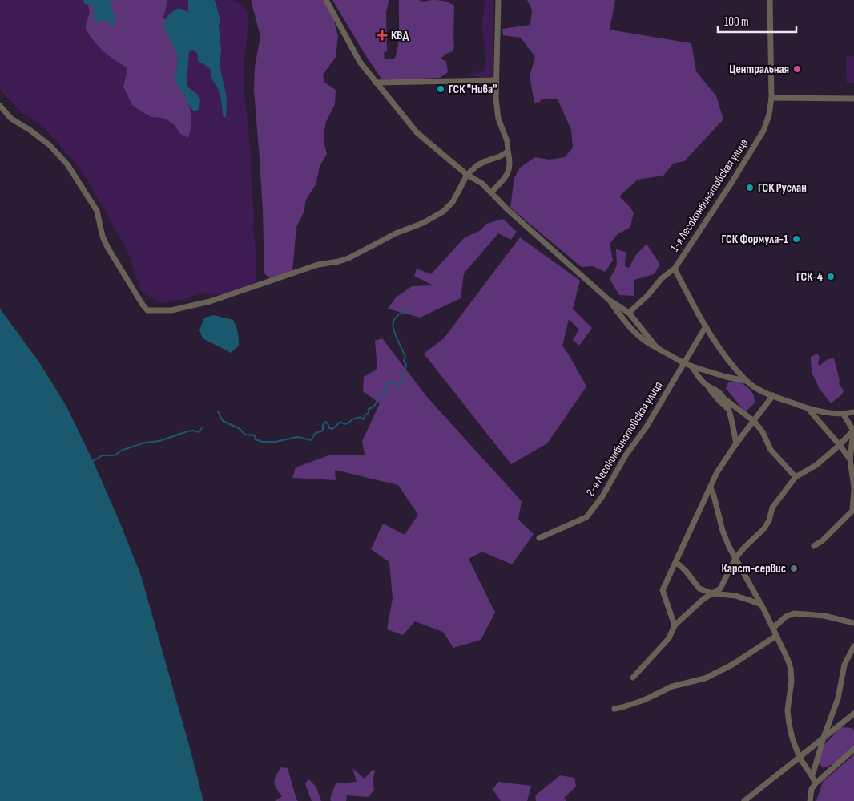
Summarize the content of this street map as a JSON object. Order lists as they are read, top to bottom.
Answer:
{
  "streets": {
    "street": ["1-я Лесокомбинатовская улица", "2-я Лесокомбинатовская улица"]
  },
  "crossings": [
    ["1-я Лесокомбинатовская улица", "2-я Лесокомбинатовская улица"]
  ],
  "places": {
    "health": ["КВД"],
    "other": [
      "Центральная",
      "ГСК \"Нива\"",
      "ГСК Руслан",
      "ГСК Формула-1",
      "ГСК-4",
      "Карст-сервис"
    ]
  },
  "scale_bar": "100 m"
}
